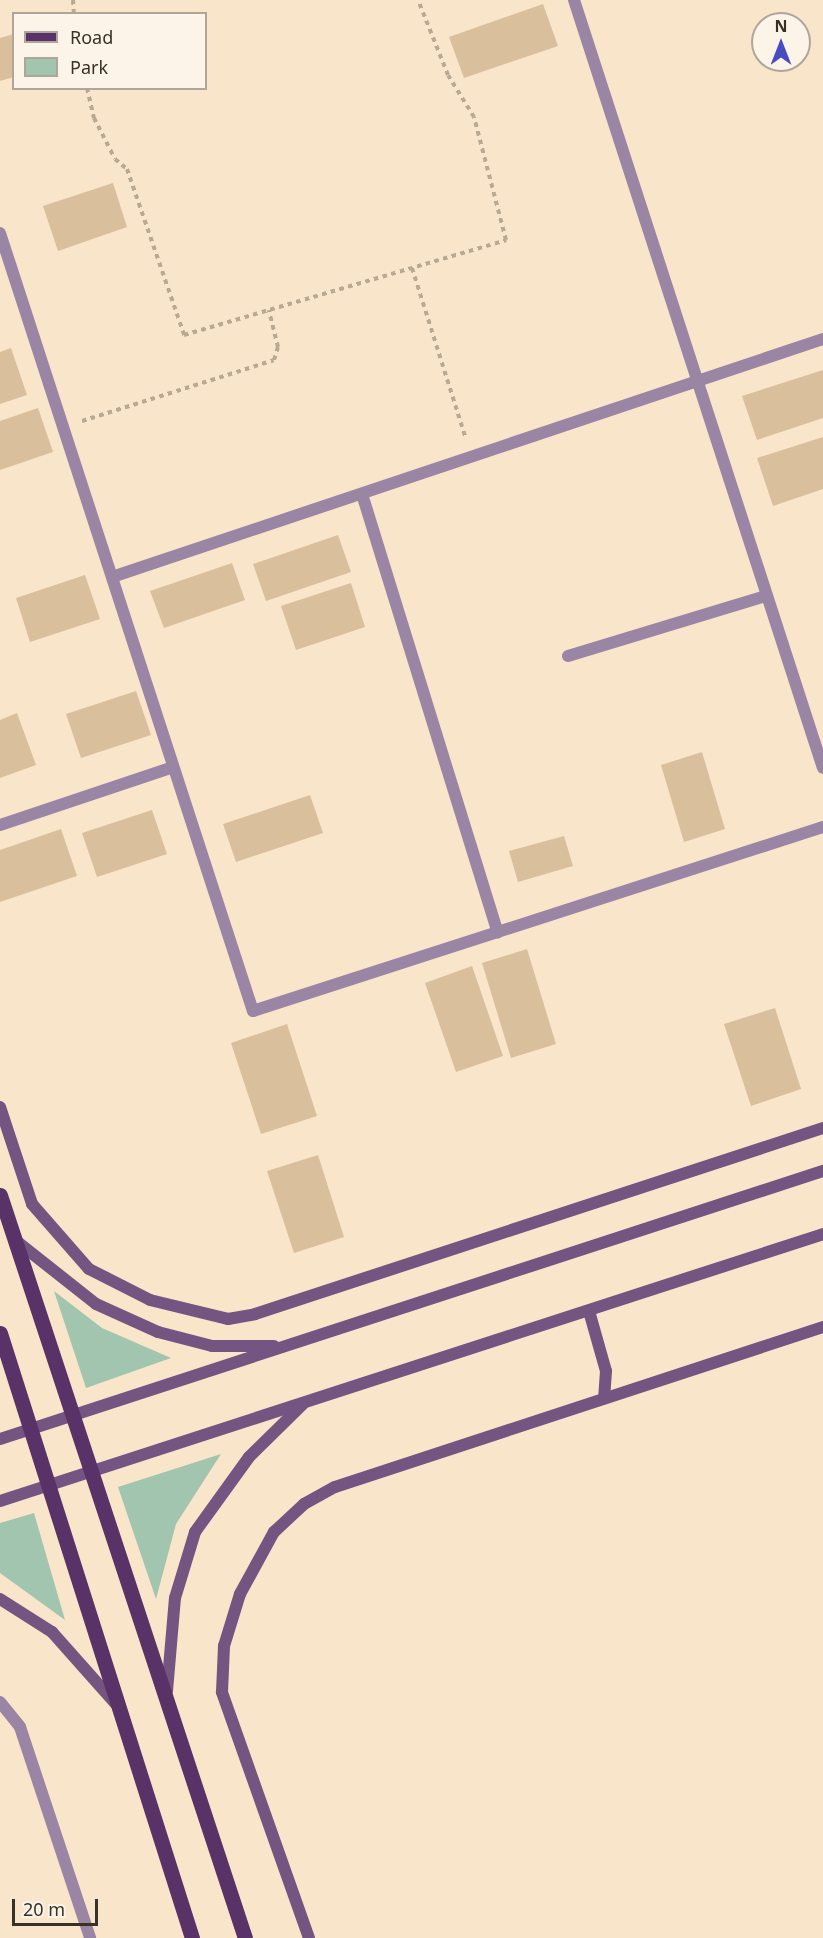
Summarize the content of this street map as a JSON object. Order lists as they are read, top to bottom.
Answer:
{
  "legend": ["Road", "Park"],
  "scale_bar": "20 m",
  "north": "top"
}
